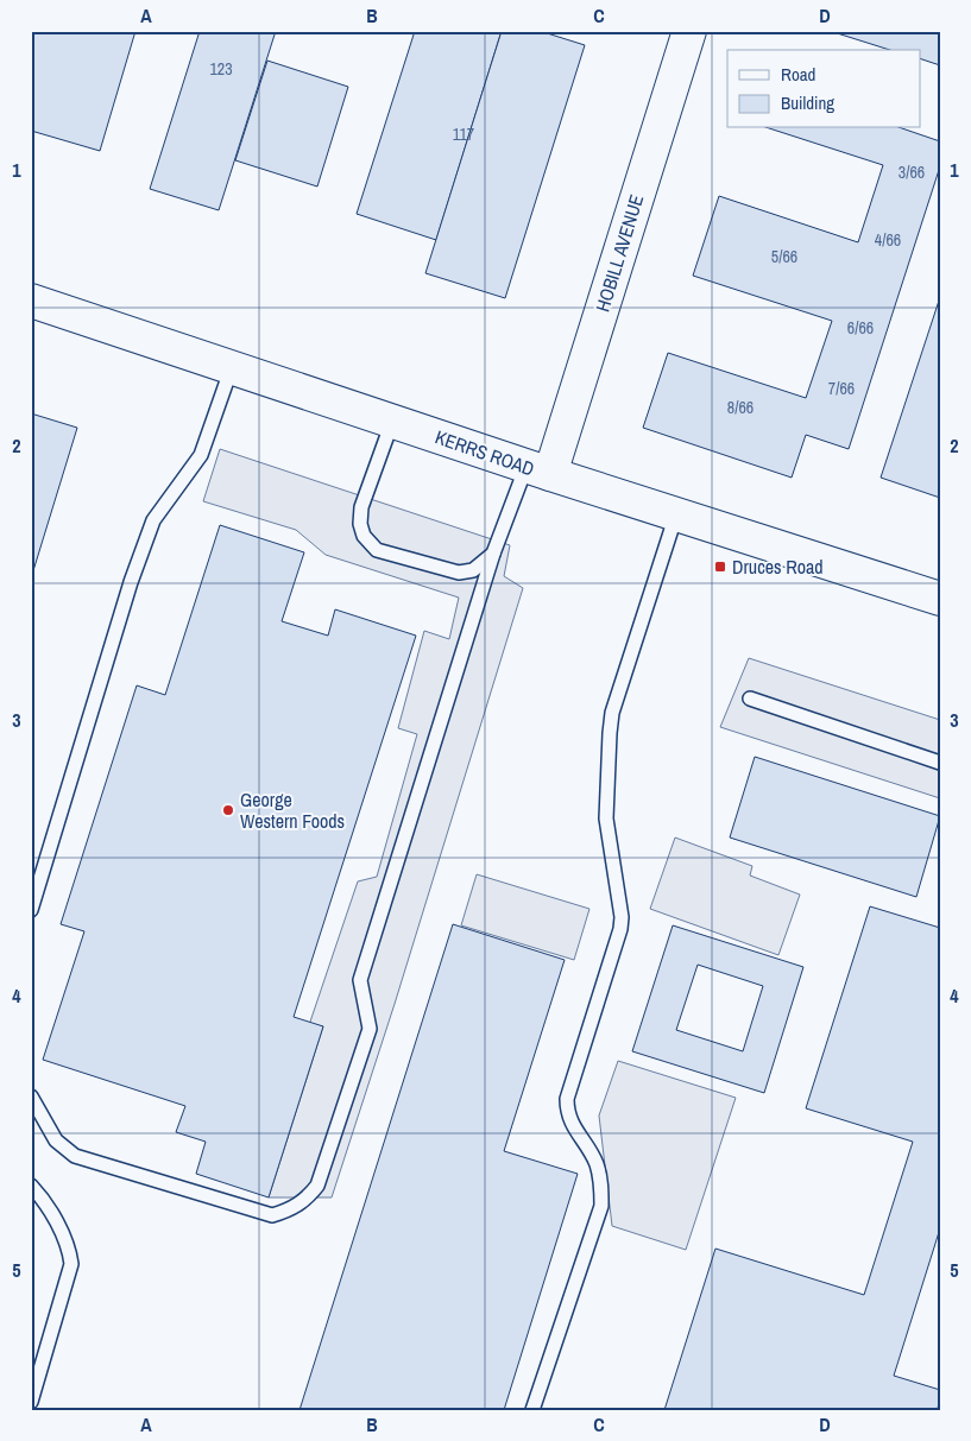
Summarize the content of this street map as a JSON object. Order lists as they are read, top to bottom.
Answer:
{
  "streets": {
    "main road": ["HOBILL AVENUE", "KERRS ROAD"]
  },
  "crossings": [
    ["HOBILL AVENUE", "KERRS ROAD"]
  ],
  "places": {
    "transit": ["Druces Road"],
    "other": ["George Western Foods"]
  },
  "house_numbers": [
    "123",
    "117",
    "3/66",
    "4/66",
    "5/66",
    "6/66",
    "7/66",
    "8/66"
  ],
  "legend": ["Road", "Building"],
  "grid": {
    "columns": [
      "A",
      "B",
      "C",
      "D"
    ],
    "rows": [
      "1",
      "2",
      "3",
      "4",
      "5"
    ]
  }
}
